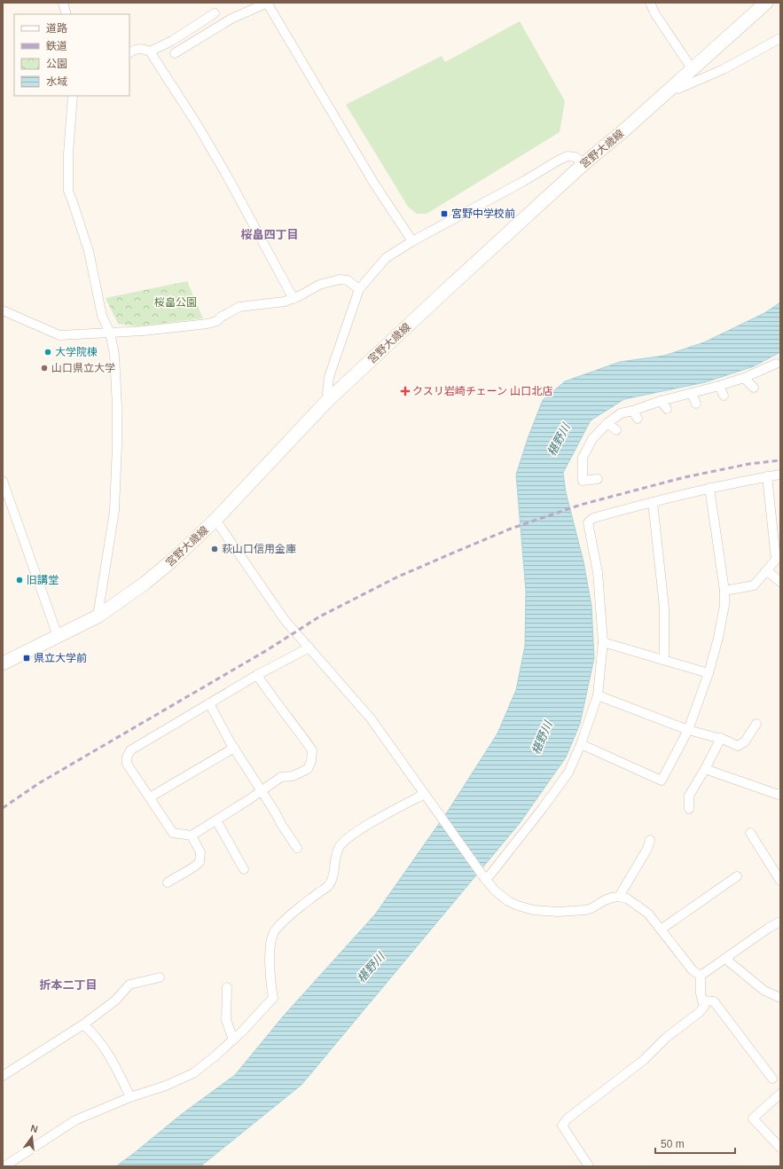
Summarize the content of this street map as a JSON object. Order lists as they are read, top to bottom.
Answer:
{
  "streets": {
    "main road": ["宮野大歳線"]
  },
  "districts": ["桜畠四丁目", "折本二丁目"],
  "water": ["椹野川"],
  "parks": ["桜畠公園"],
  "places": {
    "transit": ["宮野中学校前", "県立大学前"],
    "other": [
      "大学院棟",
      "山口県立大学",
      "萩山口信用金庫",
      "旧講堂"
    ],
    "health": ["クスリ岩崎チェーン 山口北店"]
  },
  "legend": [
    "道路",
    "鉄道",
    "公園",
    "水域"
  ],
  "scale_bar": "50 m",
  "north": "top"
}
